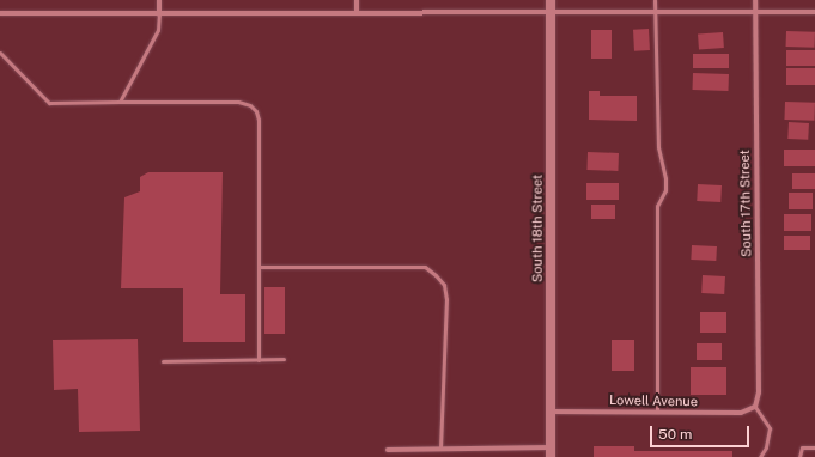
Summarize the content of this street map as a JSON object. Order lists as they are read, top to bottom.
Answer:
{
  "streets": {
    "main road": ["South 18th Street"],
    "street": ["South 17th Street", "Lowell Avenue"]
  },
  "crossings": [
    ["South 17th Street", "Lowell Avenue"],
    ["South 18th Street", "Lowell Avenue"]
  ],
  "scale_bar": "50 m"
}
